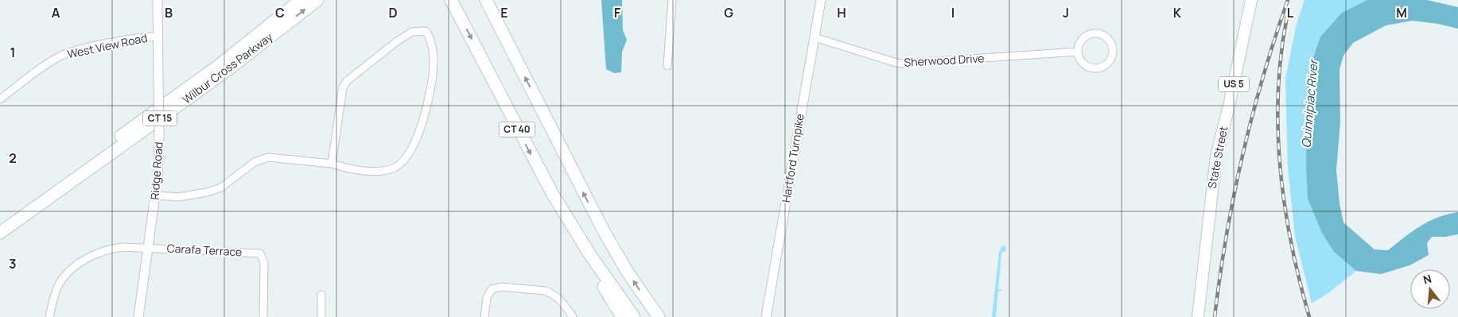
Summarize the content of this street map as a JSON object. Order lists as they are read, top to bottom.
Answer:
{
  "streets": {
    "highway": ["Wilbur Cross Parkway", "CT 15", "CT 40"],
    "main road": [
      "US 5",
      "State Street",
      "Hartford Turnpike",
      "Ridge Road"
    ],
    "street": ["West View Road", "Sherwood Drive", "Carafa Terrace"]
  },
  "crossings": [
    ["West View Road", "Ridge Road"],
    ["Sherwood Drive", "Hartford Turnpike"],
    ["Ridge Road", "Carafa Terrace"]
  ],
  "water": ["Quinnipiac River"],
  "north": "top",
  "grid": {
    "columns": [
      "A",
      "B",
      "C",
      "D",
      "E",
      "F",
      "G",
      "H",
      "I",
      "J",
      "K",
      "L",
      "M"
    ],
    "rows": ["1", "2", "3"]
  }
}
